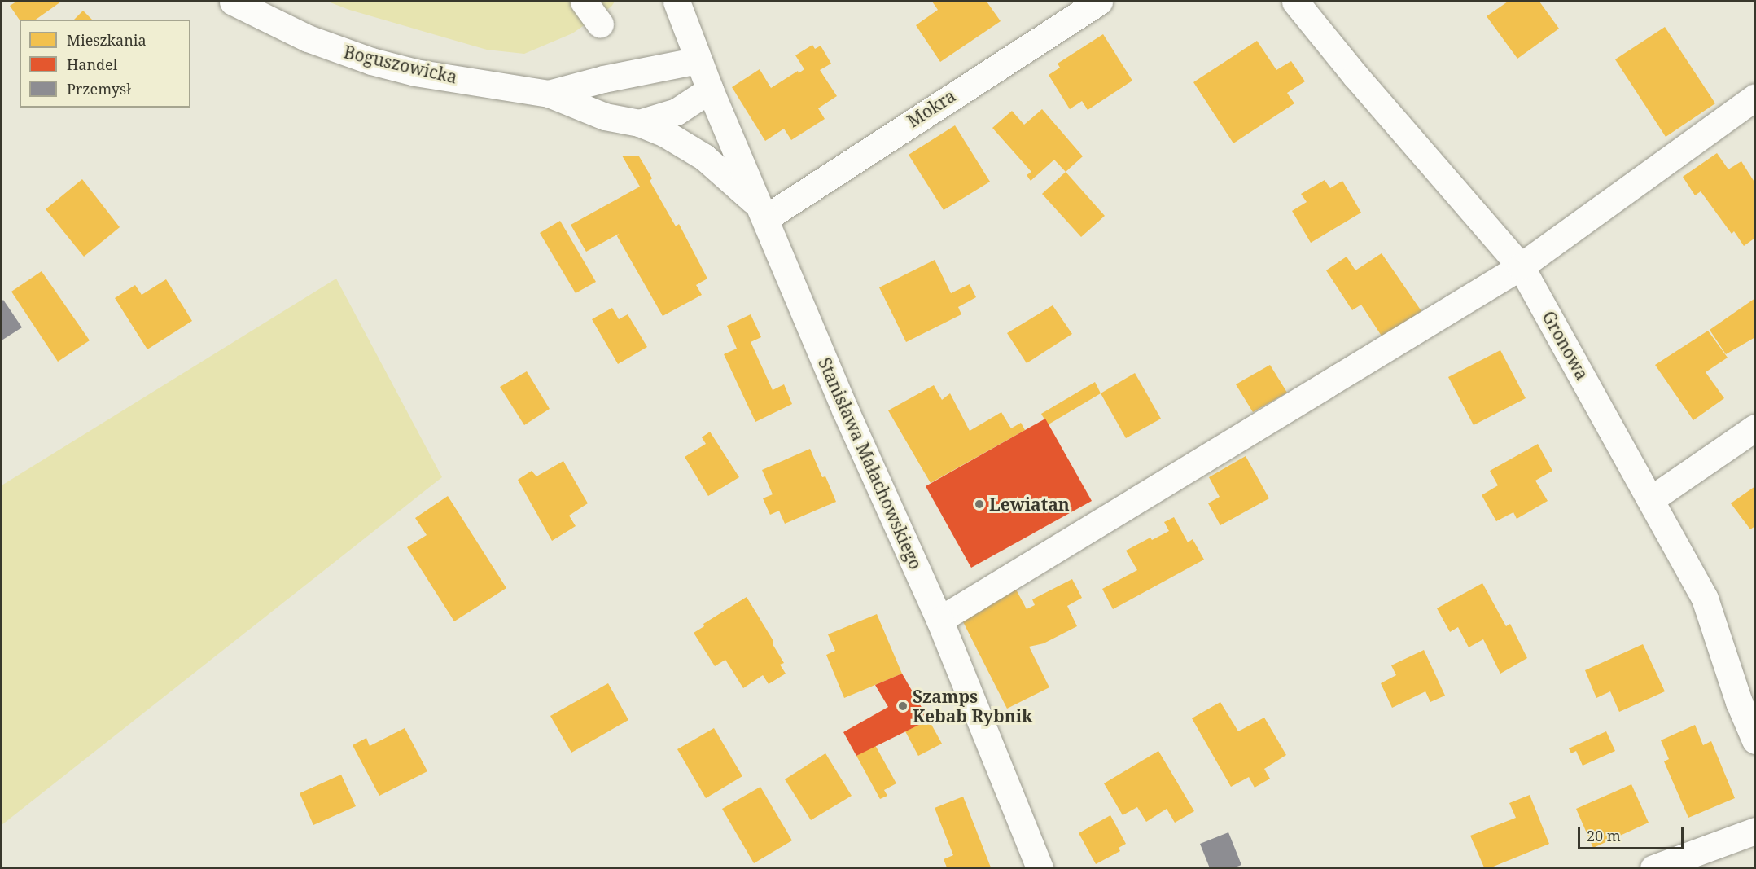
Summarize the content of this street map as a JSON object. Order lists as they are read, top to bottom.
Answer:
{
  "streets": {
    "street": [
      "Boguszowicka",
      "Mokra",
      "Gronowa",
      "Stanisława Małachowskiego"
    ]
  },
  "crossings": [
    ["Boguszowicka", "Mokra"],
    ["Boguszowicka", "Stanisława Małachowskiego"],
    ["Mokra", "Stanisława Małachowskiego"]
  ],
  "places": ["Lewiatan", "Szamps Kebab Rybnik"],
  "legend": ["Mieszkania", "Handel", "Przemysł"],
  "scale_bar": "20 m"
}
